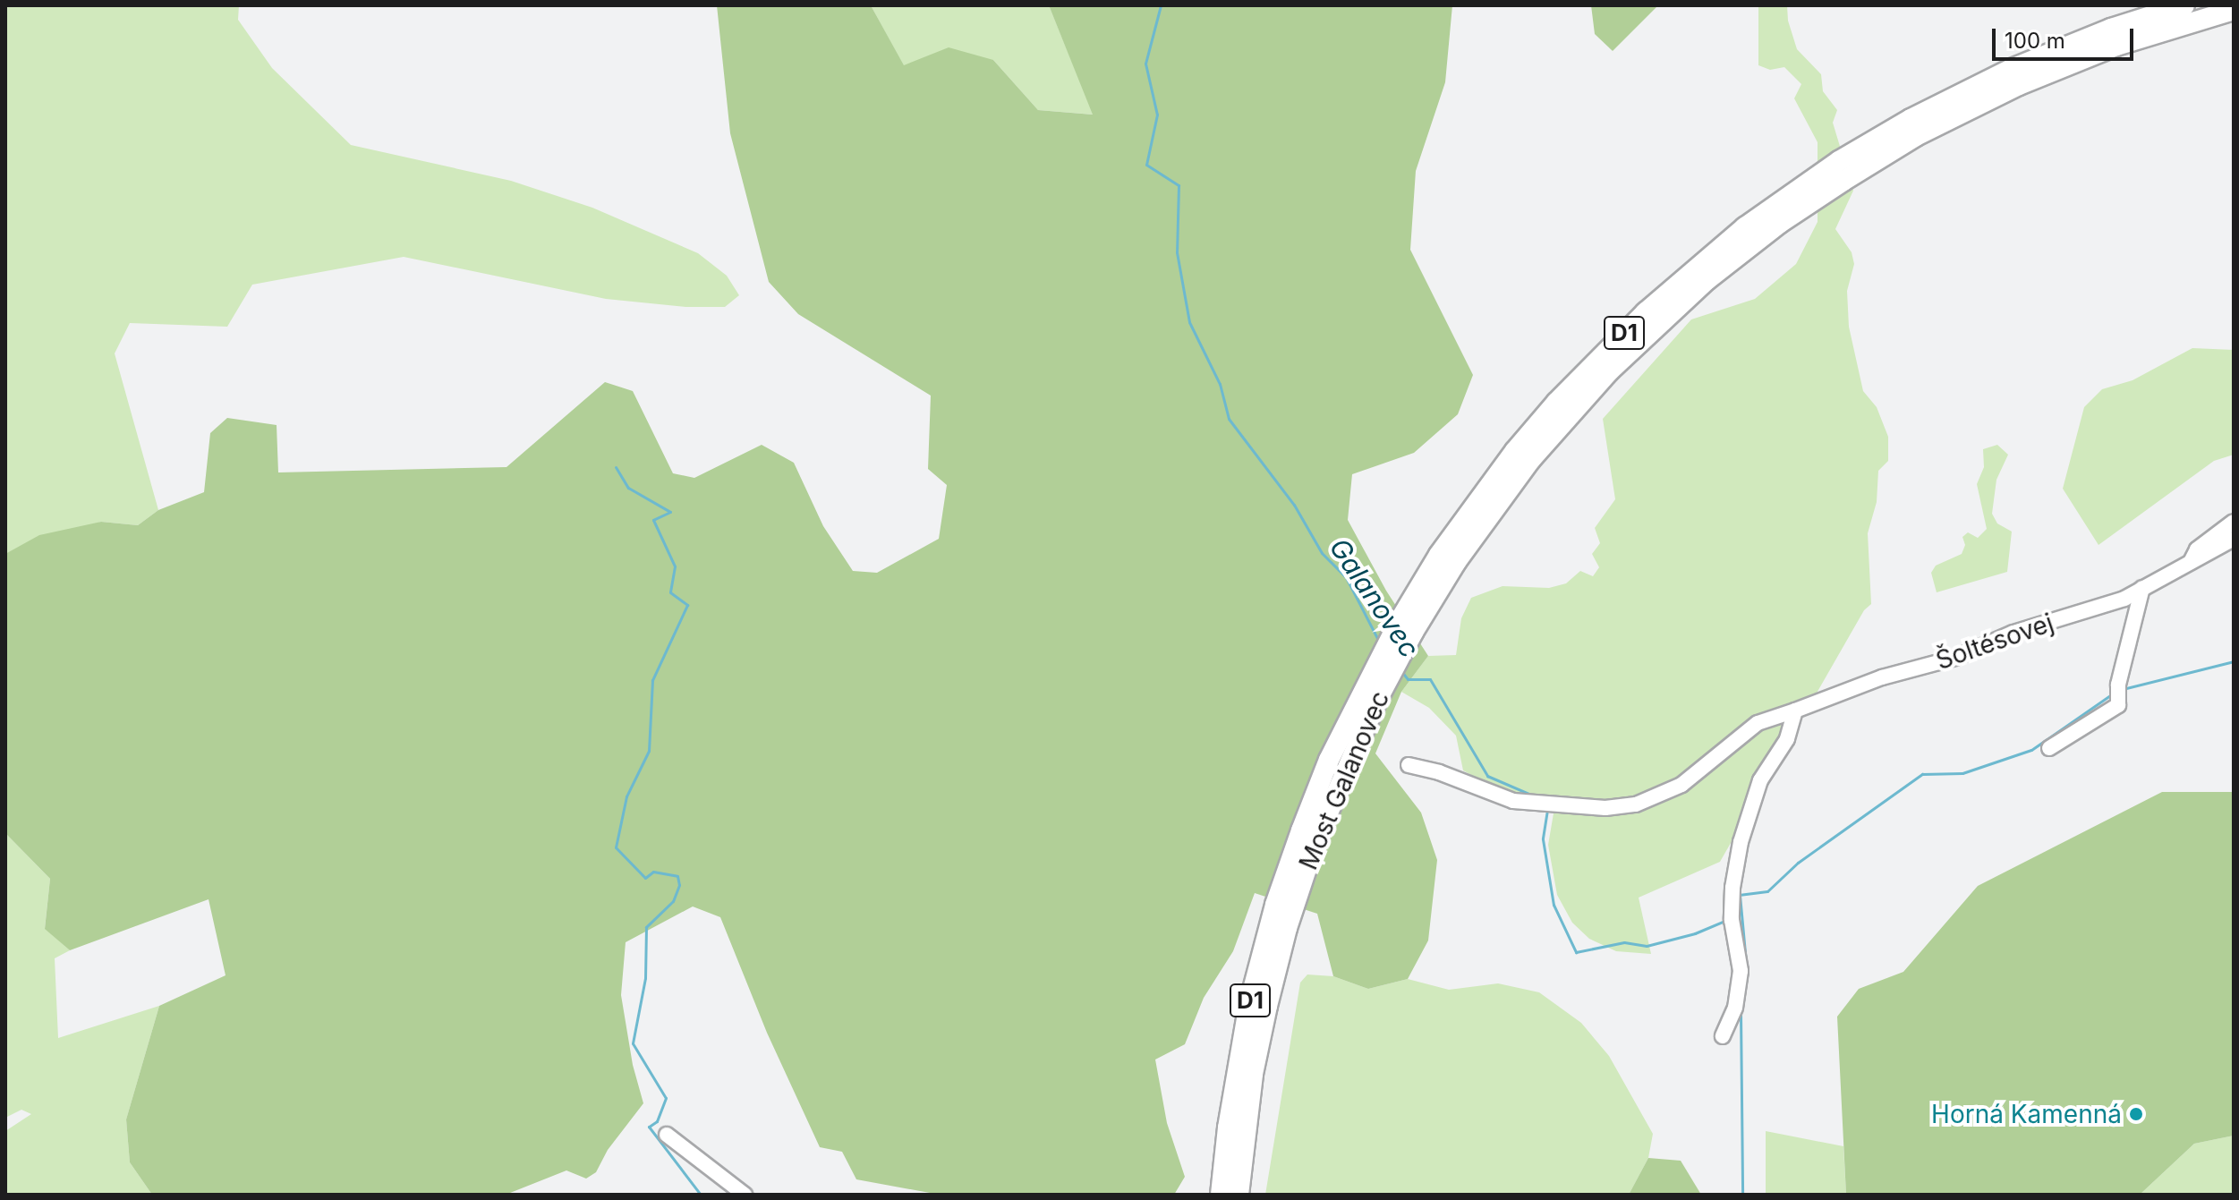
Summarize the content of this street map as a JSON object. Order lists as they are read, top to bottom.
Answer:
{
  "streets": {
    "highway": ["D1", "Most Galanovec"],
    "street": ["Šoltésovej"]
  },
  "crossings": [
    ["D1", "Most Galanovec"]
  ],
  "water": ["Galanovec"],
  "places": ["Horná Kamenná"],
  "scale_bar": "100 m"
}
